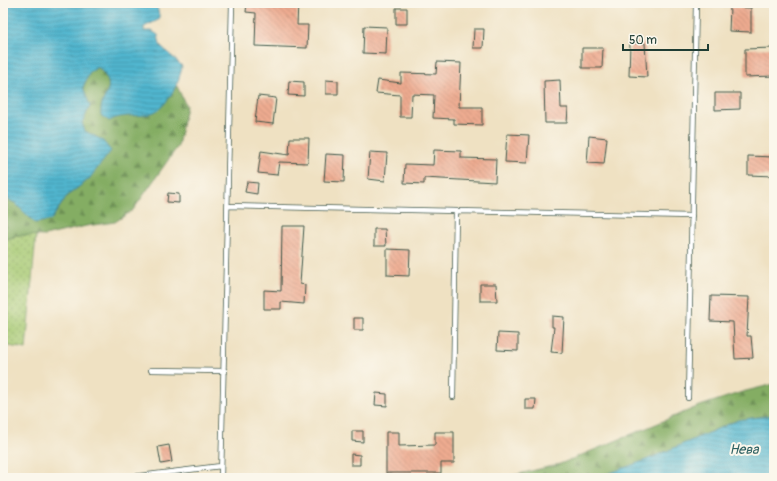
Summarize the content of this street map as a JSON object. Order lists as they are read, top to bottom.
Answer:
{
  "water": ["Нева"],
  "scale_bar": "50 m"
}
